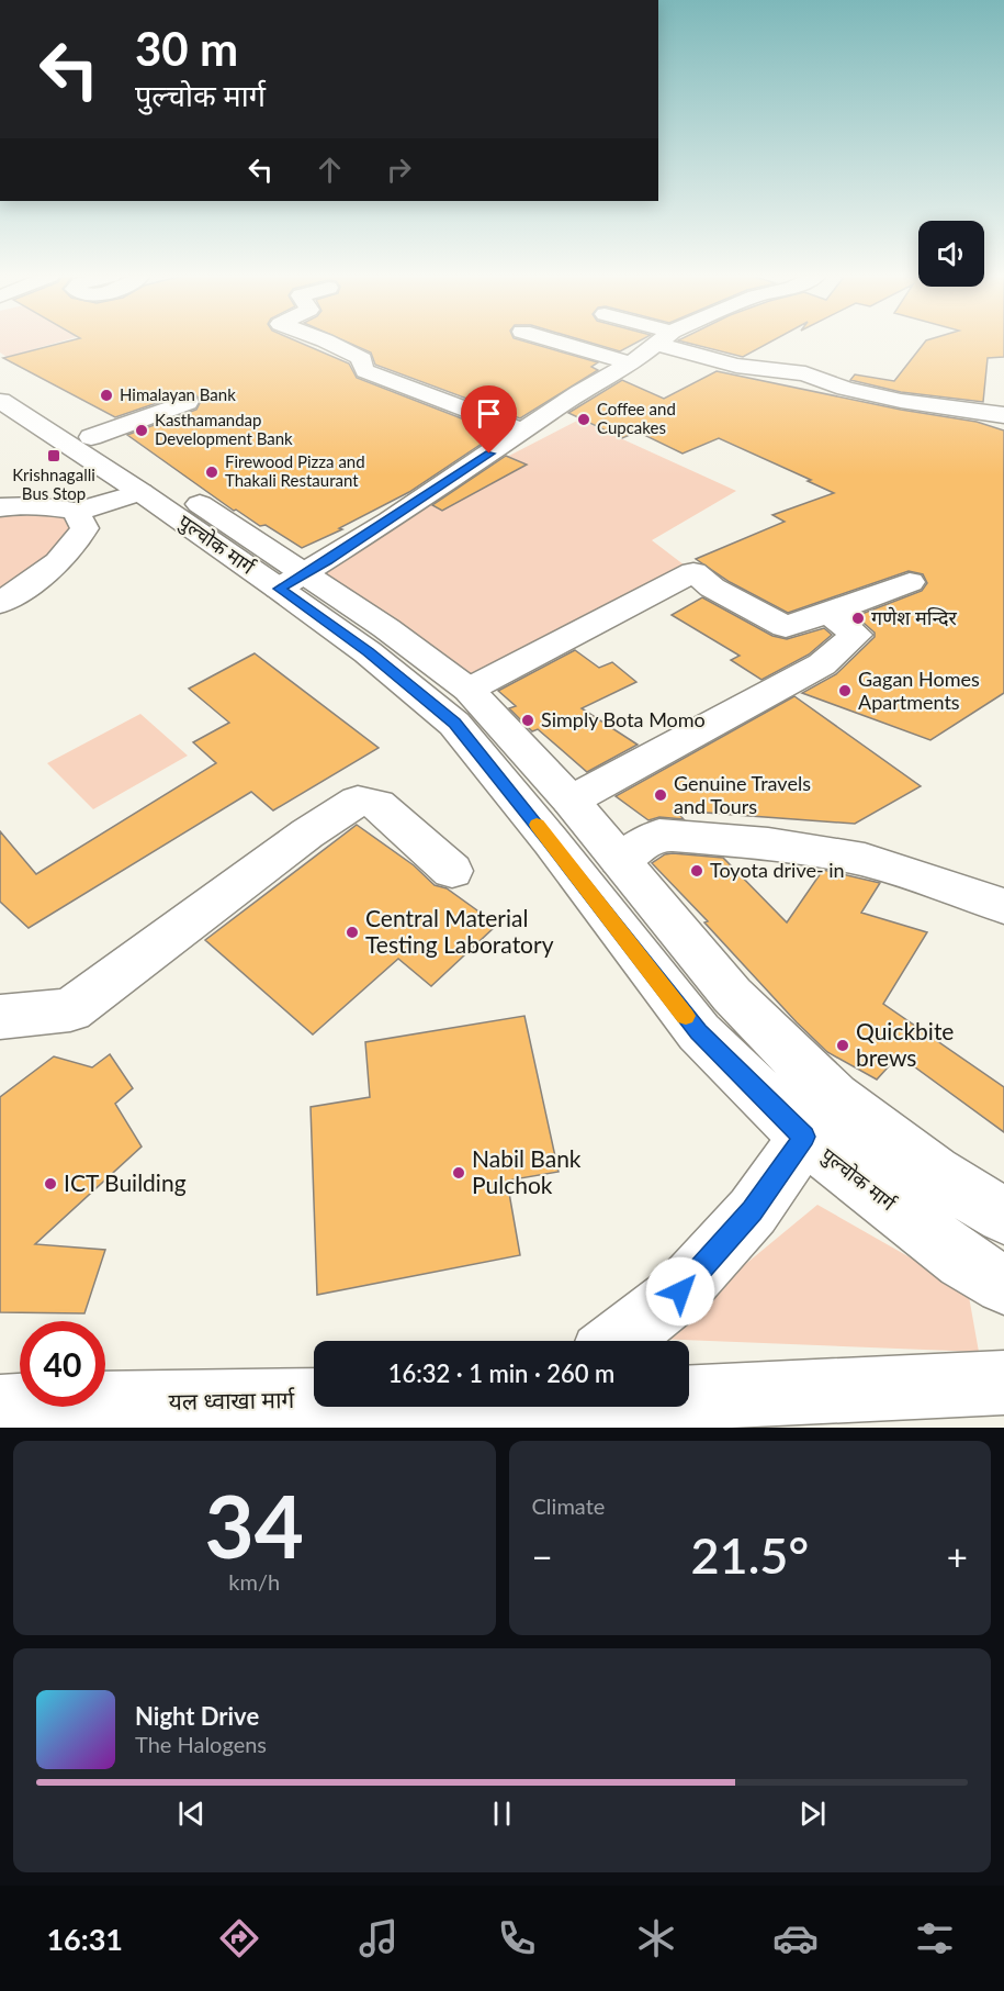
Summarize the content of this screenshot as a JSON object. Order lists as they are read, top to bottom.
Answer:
{
  "streets": {
    "street": ["पुल्चोक मार्ग", "यल ध्वाखा मार्ग"]
  },
  "places": {
    "other": [
      "Himalayan Bank",
      "Coffee and Cupcakes",
      "Kasthamandap Development Bank",
      "Firewood Pizza and Thakali Restaurant",
      "गणेश मन्दिर",
      "Gagan Homes Apartments",
      "Simply Bota Momo",
      "Genuine Travels and Tours",
      "Toyota drive- in",
      "Central Material Testing Laboratory",
      "Quickbite brews",
      "Nabil Bank Pulchok",
      "ICT Building"
    ],
    "transit": ["Krishnagalli Bus Stop"]
  },
  "page": {
    "turn": ["30 m", "पुल्चोक मार्ग"],
    "limit": "40",
    "trip": "16:32 · 1 min · 260 m",
    "tile": [
      ["34", "km/h"],
      "Climate"
    ],
    "heat": ["−", "21.5°", "+"],
    "song": ["Night Drive", "The Halogens"],
    "tabs": "16:31"
  }
}
